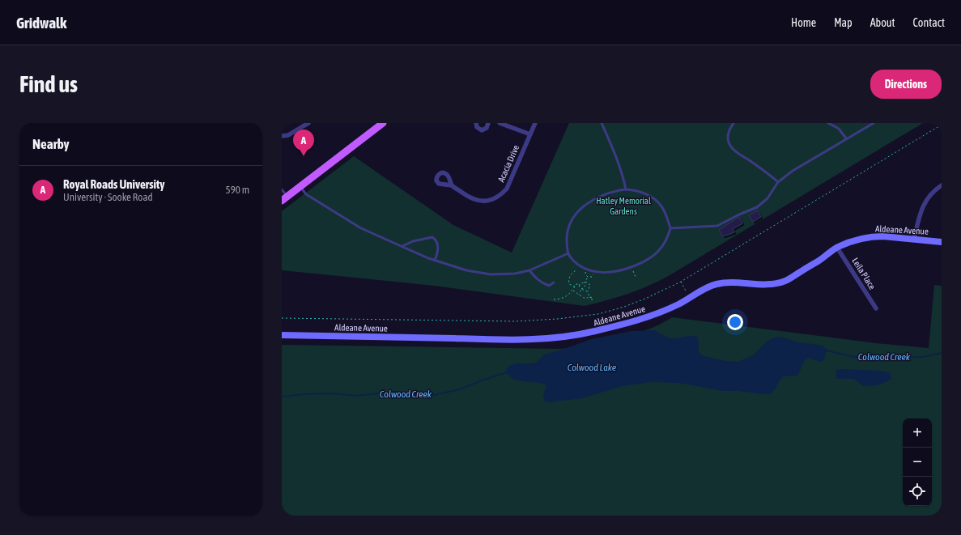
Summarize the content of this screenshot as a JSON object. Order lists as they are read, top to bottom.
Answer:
{
  "streets": {
    "street": ["Acacia Drive", "Aldeane Avenue", "Leila Place"]
  },
  "crossings": [
    ["Aldeane Avenue", "Leila Place"]
  ],
  "water": ["Colwood Creek", "Colwood Lake"],
  "parks": ["Hatley Memorial Gardens"],
  "page": {
    "header": "Gridwalk",
    "nav": [
      "Home",
      "Map",
      "About",
      "Contact"
    ],
    "buttons": "Directions",
    "title": "Find us",
    "heading": "Nearby",
    "pins": "A",
    "list": [
      {
        "mark": "A",
        "name": "Royal Roads University",
        "note": "University · Sooke Road",
        "value": "590 m"
      }
    ],
    "map_buttons": ["+", "−"]
  }
}
